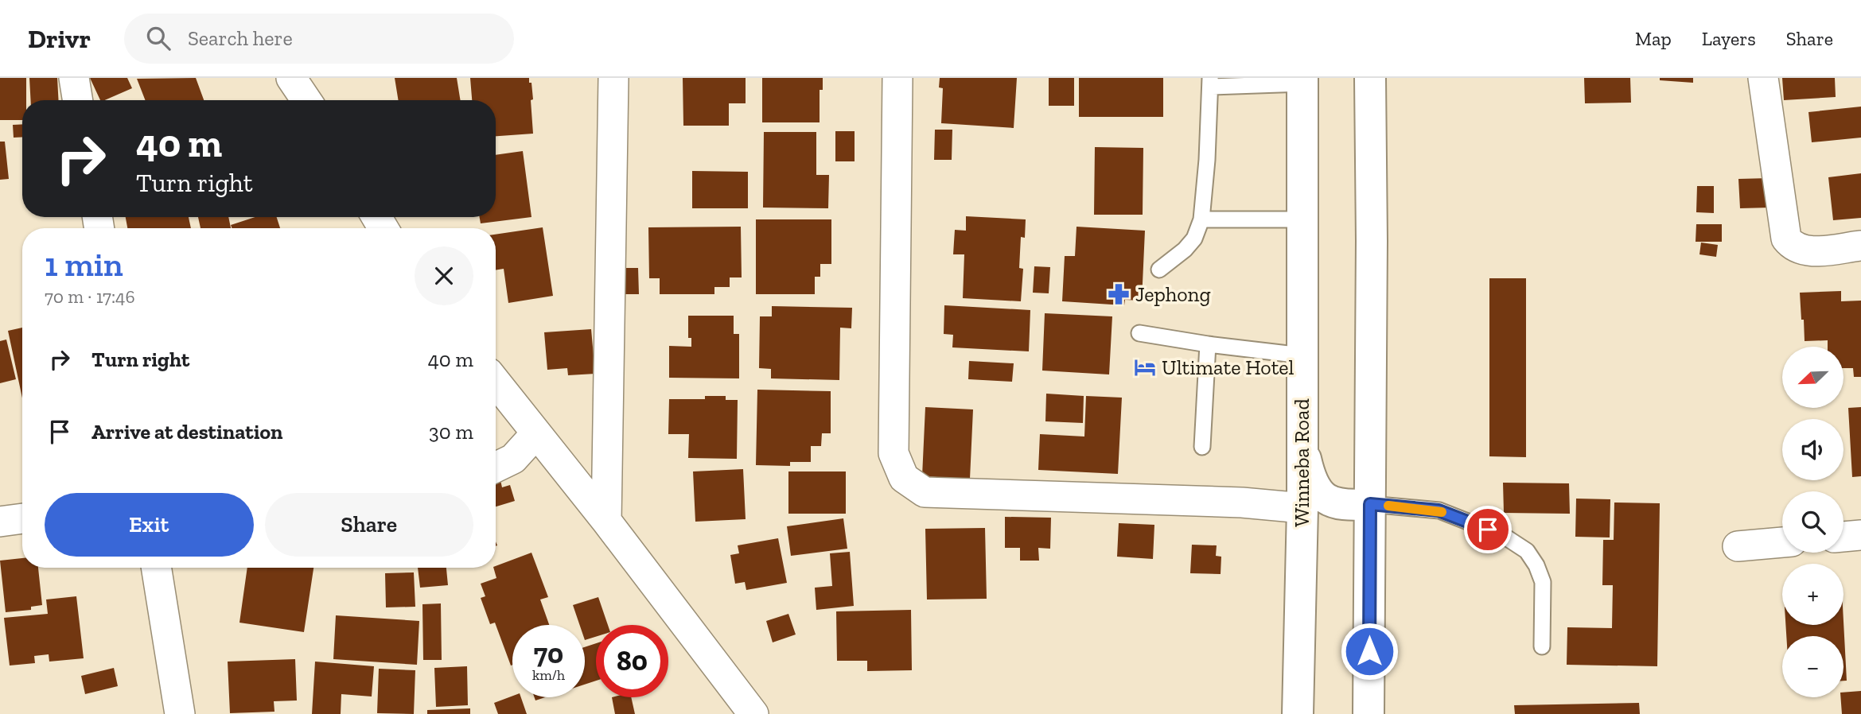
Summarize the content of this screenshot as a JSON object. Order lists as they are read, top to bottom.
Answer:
{
  "streets": {
    "highway": ["Winneba Road"]
  },
  "places": {
    "pharmacy": ["Jephong"],
    "hotel": ["Ultimate Hotel"]
  },
  "north": "bottom left",
  "page": {
    "header": "Drivr",
    "search": "Search here",
    "nav": ["Map", "Layers", "Share"],
    "turn": ["40 m", "Turn right"],
    "heading": ["1 min", "70 m · 17:46"],
    "list": [
      {
        "name": "Turn right",
        "value": "40 m"
      },
      {
        "name": "Arrive at destination",
        "value": "30 m"
      }
    ],
    "map_buttons": ["+", "−"],
    "buttons": ["Exit", "Share"],
    "speed": "70 km/h",
    "limit": "80"
  }
}
